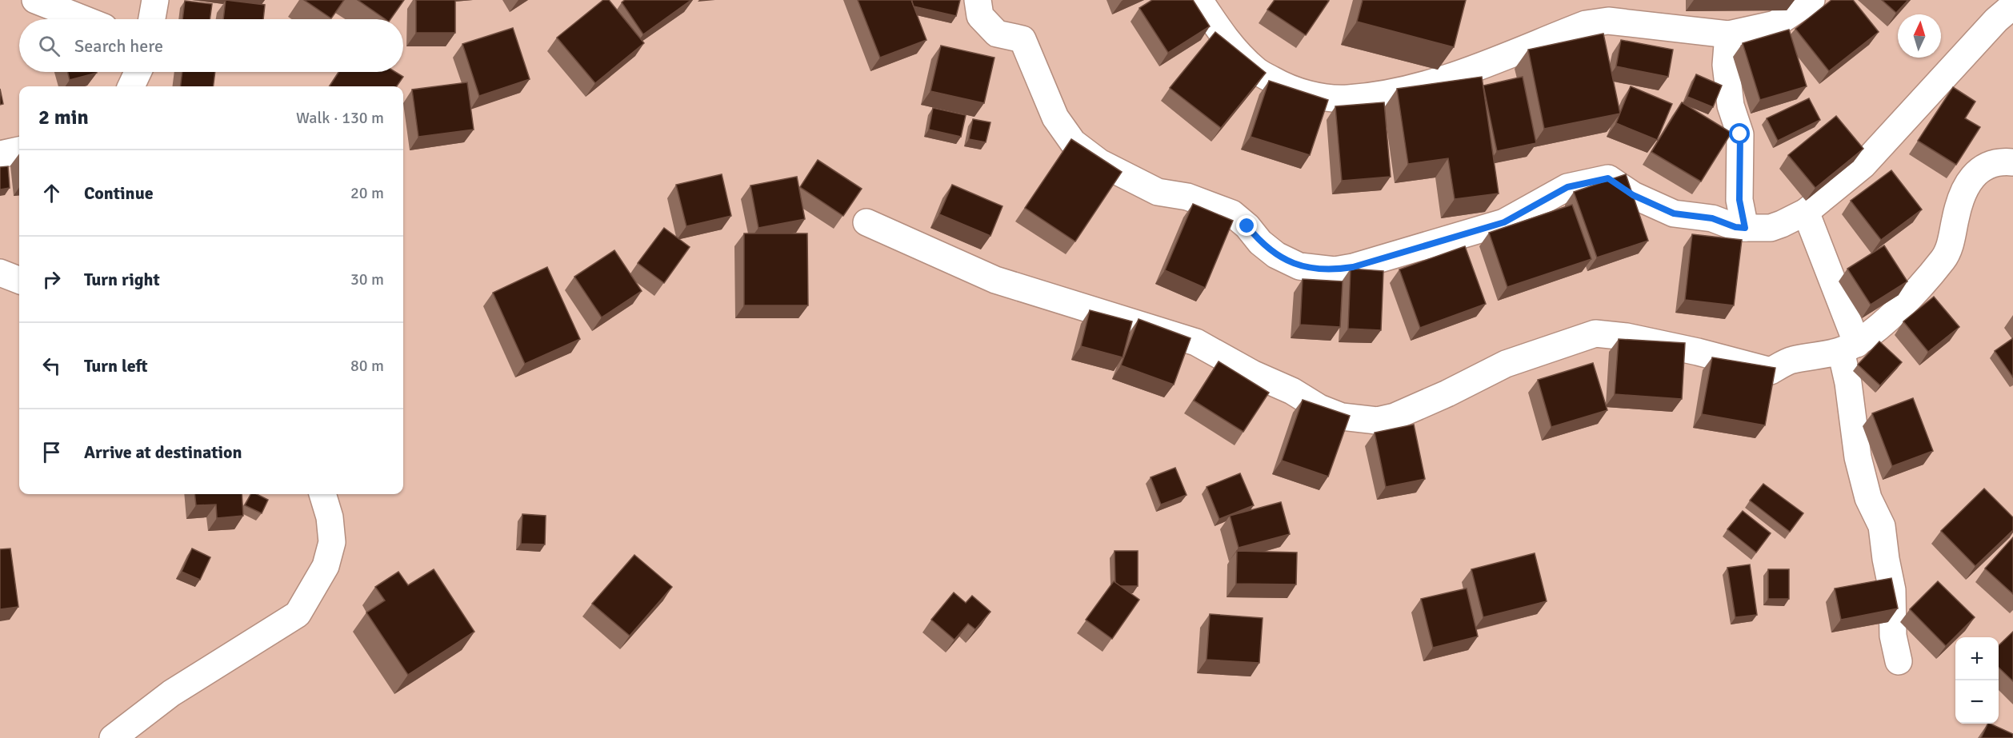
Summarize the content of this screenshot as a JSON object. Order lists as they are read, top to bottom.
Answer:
{
  "north": "top",
  "page": {
    "search": "Search here",
    "heading": ["2 min", "Walk · 130 m"],
    "list": [
      ["Continue", "20 m"],
      ["Turn right", "30 m"],
      ["Turn left", "80 m"],
      "Arrive at destination"
    ],
    "map_buttons": ["+", "−"]
  }
}
